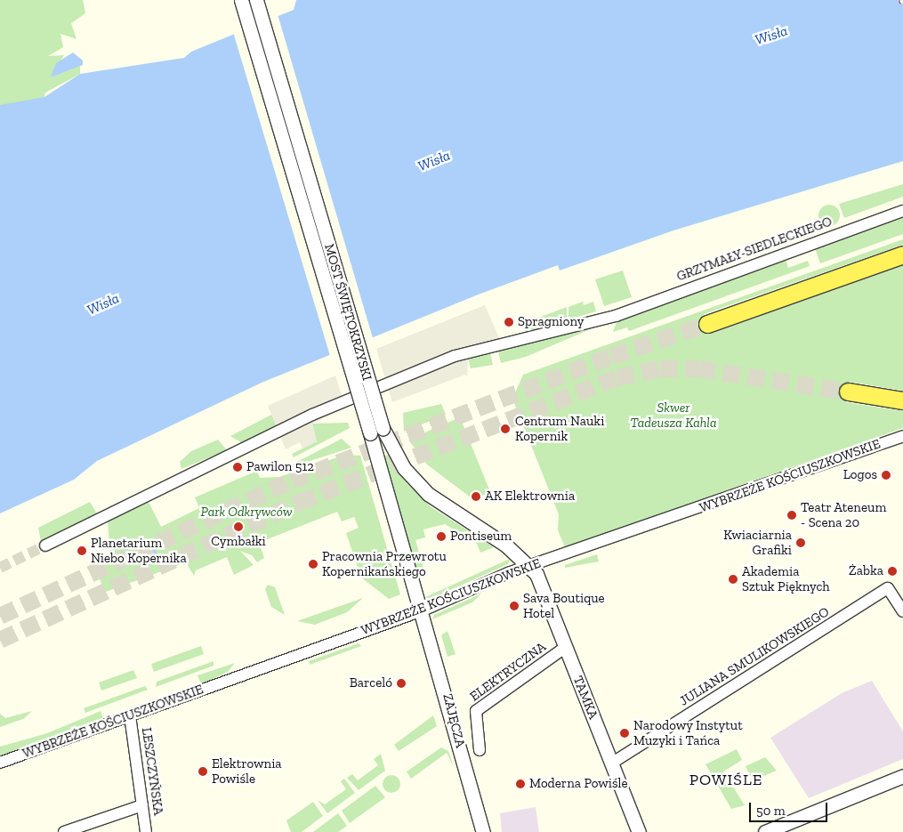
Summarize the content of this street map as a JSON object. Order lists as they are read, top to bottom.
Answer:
{
  "streets": {
    "street": [
      "GRZYMAŁY-SIEDLECKIEGO",
      "MOST ŚWIĘTOKRZYSKI",
      "WYBRZEŻE KOŚCIUSZKOWSKIE",
      "JULIANA SMULIKOWSKIEGO",
      "ELEKTRYCZNA",
      "TAMKA",
      "ZAJĘCZA",
      "LESZCZYŃSKA"
    ]
  },
  "crossings": [
    ["MOST ŚWIĘTOKRZYSKI", "WYBRZEŻE KOŚCIUSZKOWSKIE"],
    ["MOST ŚWIĘTOKRZYSKI", "TAMKA"],
    ["MOST ŚWIĘTOKRZYSKI", "ZAJĘCZA"],
    ["WYBRZEŻE KOŚCIUSZKOWSKIE", "TAMKA"],
    ["WYBRZEŻE KOŚCIUSZKOWSKIE", "ZAJĘCZA"],
    ["WYBRZEŻE KOŚCIUSZKOWSKIE", "LESZCZYŃSKA"],
    ["JULIANA SMULIKOWSKIEGO", "TAMKA"],
    ["ELEKTRYCZNA", "TAMKA"]
  ],
  "districts": ["POWIŚLE"],
  "water": ["Wisła"],
  "parks": ["Skwer Tadeusza Kahla", "Park Odkrywców"],
  "places": [
    "Spragniony",
    "Centrum Nauki Kopernik",
    "Pawilon 512",
    "Logos",
    "AK Elektrownia",
    "Teatr Ateneum - Scena 20",
    "Cymbałki",
    "Pontiseum",
    "Kwiaciarnia Grafiki",
    "Planetarium Niebo Kopernika",
    "Pracownia Przewrotu Kopernikańskiego",
    "Żabka",
    "Akademia Sztuk Pięknych",
    "Sava Boutique Hotel",
    "Barceló",
    "Narodowy Instytut Muzyki i Tańca",
    "Elektrownia Powiśle",
    "Moderna Powiśle"
  ],
  "scale_bar": "50 m"
}
